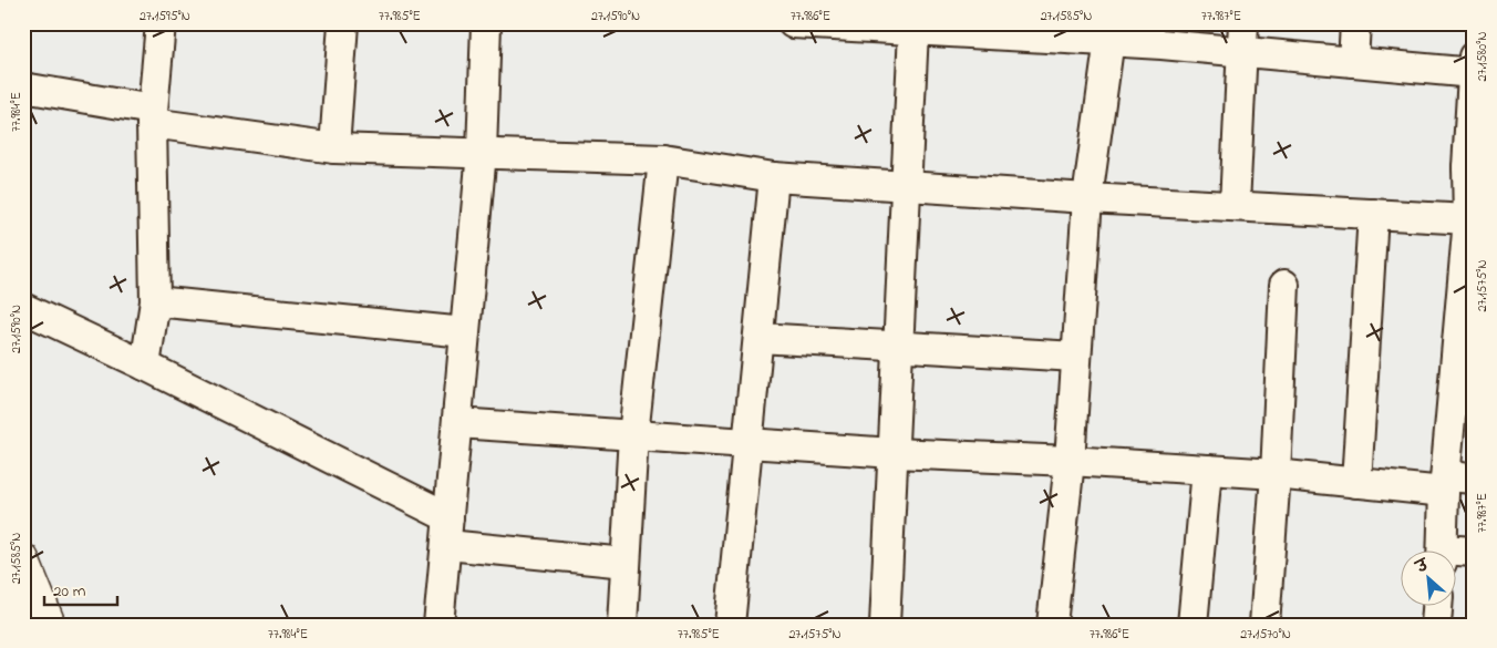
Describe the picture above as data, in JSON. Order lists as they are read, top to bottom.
{
  "scale_bar": "20 m",
  "north": "top left",
  "coordinates": [
    "27.1595°N",
    "77.985°E",
    "27.1590°N",
    "77.986°E",
    "27.1585°N",
    "77.987°E",
    "27.1580°N",
    "77.984°E",
    "27.1575°N",
    "27.1570°N"
  ]
}
